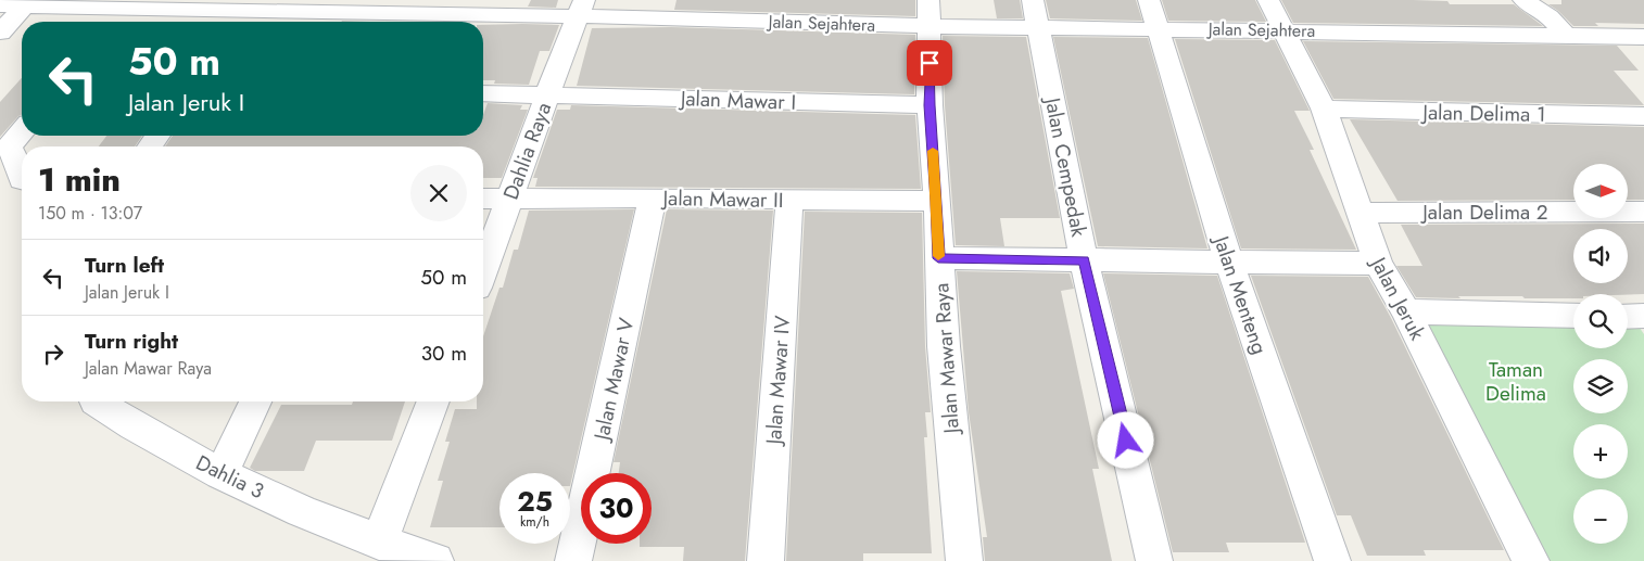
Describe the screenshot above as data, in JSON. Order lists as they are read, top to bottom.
{
  "streets": {
    "street": [
      "Jalan Sejahtera",
      "Jalan Mawar I",
      "Jalan Delima 1",
      "Dahlia Raya",
      "Jalan Cempedak",
      "Jalan Mawar II",
      "Jalan Delima 2",
      "Jalan Menteng",
      "Jalan Jeruk",
      "Jalan Mawar Raya",
      "Jalan Mawar V",
      "Jalan Mawar IV",
      "Dahlia 3"
    ]
  },
  "crossings": [
    ["Jalan Sejahtera", "Dahlia Raya"],
    ["Jalan Sejahtera", "Jalan Cempedak"],
    ["Jalan Sejahtera", "Jalan Menteng"],
    ["Jalan Sejahtera", "Jalan Jeruk"],
    ["Jalan Sejahtera", "Jalan Mawar Raya"],
    ["Jalan Mawar I", "Dahlia Raya"],
    ["Jalan Mawar I", "Jalan Mawar Raya"],
    ["Jalan Delima 1", "Jalan Jeruk"],
    ["Dahlia Raya", "Jalan Mawar II"],
    ["Jalan Mawar II", "Jalan Mawar Raya"],
    ["Jalan Mawar II", "Jalan Mawar V"],
    ["Jalan Mawar II", "Jalan Mawar IV"],
    ["Jalan Delima 2", "Jalan Jeruk"]
  ],
  "parks": ["Taman Delima"],
  "north": "right",
  "page": {
    "turn": ["50 m", "Jalan Jeruk I"],
    "heading": ["1 min", "150 m · 13:07"],
    "map_buttons": ["+", "−"],
    "list": [
      {
        "name": "Turn left",
        "note": "Jalan Jeruk I",
        "value": "50 m"
      },
      {
        "name": "Turn right",
        "note": "Jalan Mawar Raya",
        "value": "30 m"
      }
    ],
    "speed": "25 km/h",
    "limit": "30"
  }
}
